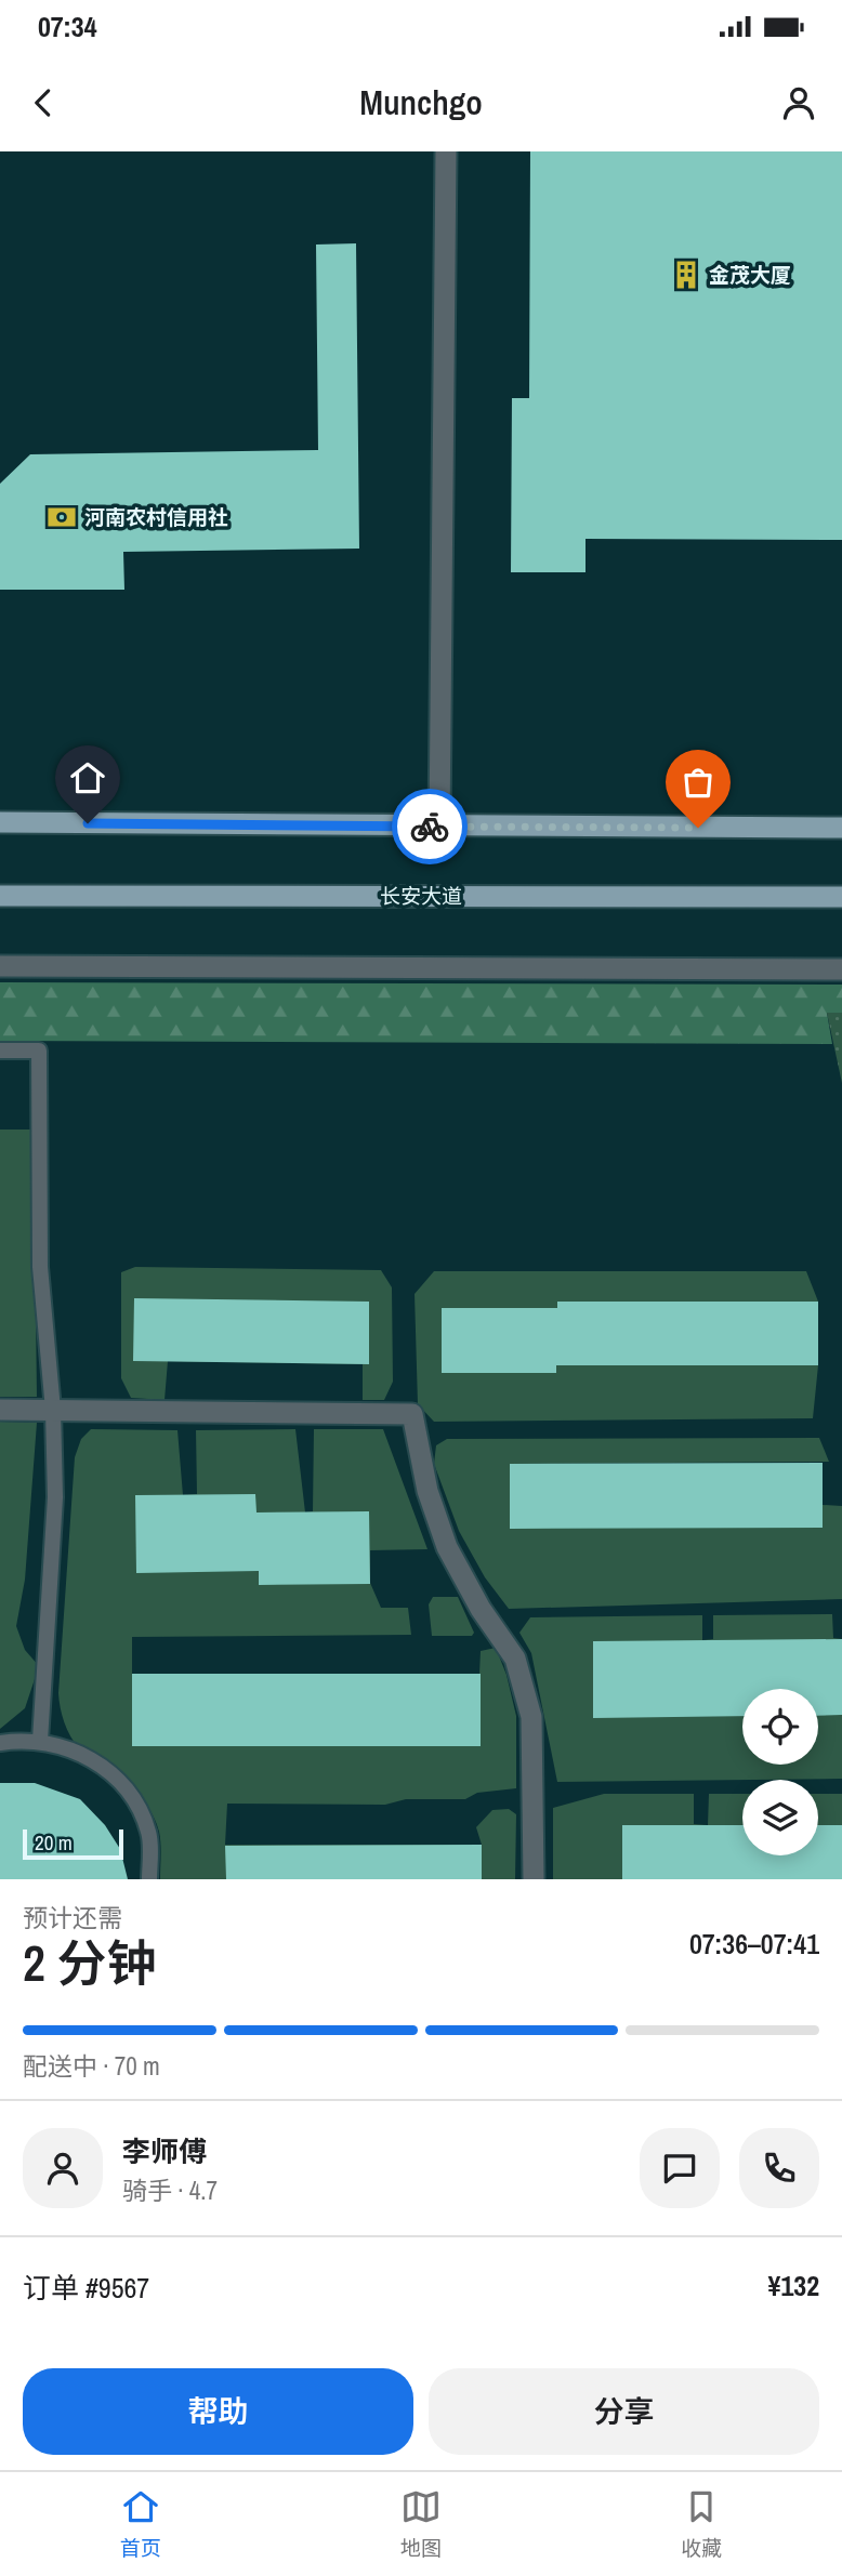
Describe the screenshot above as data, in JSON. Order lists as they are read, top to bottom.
{
  "streets": {
    "main road": ["长安大道"]
  },
  "places": {
    "building": ["金茂大厦"],
    "bank": ["河南农村信用社"]
  },
  "scale_bar": "20 m",
  "page": {
    "status": "07:34",
    "header": "Munchgo",
    "scale": "20 m",
    "heading": ["2 分钟", "预计还需", "07:36–07:41"],
    "panel": [
      "李师傅",
      "骑手 · 4.7",
      "订单 #9567",
      "¥132"
    ],
    "bar": "配送中 · 70 m",
    "buttons": ["帮助", "分享"],
    "tabs": ["首页", "地图", "收藏"]
  }
}
